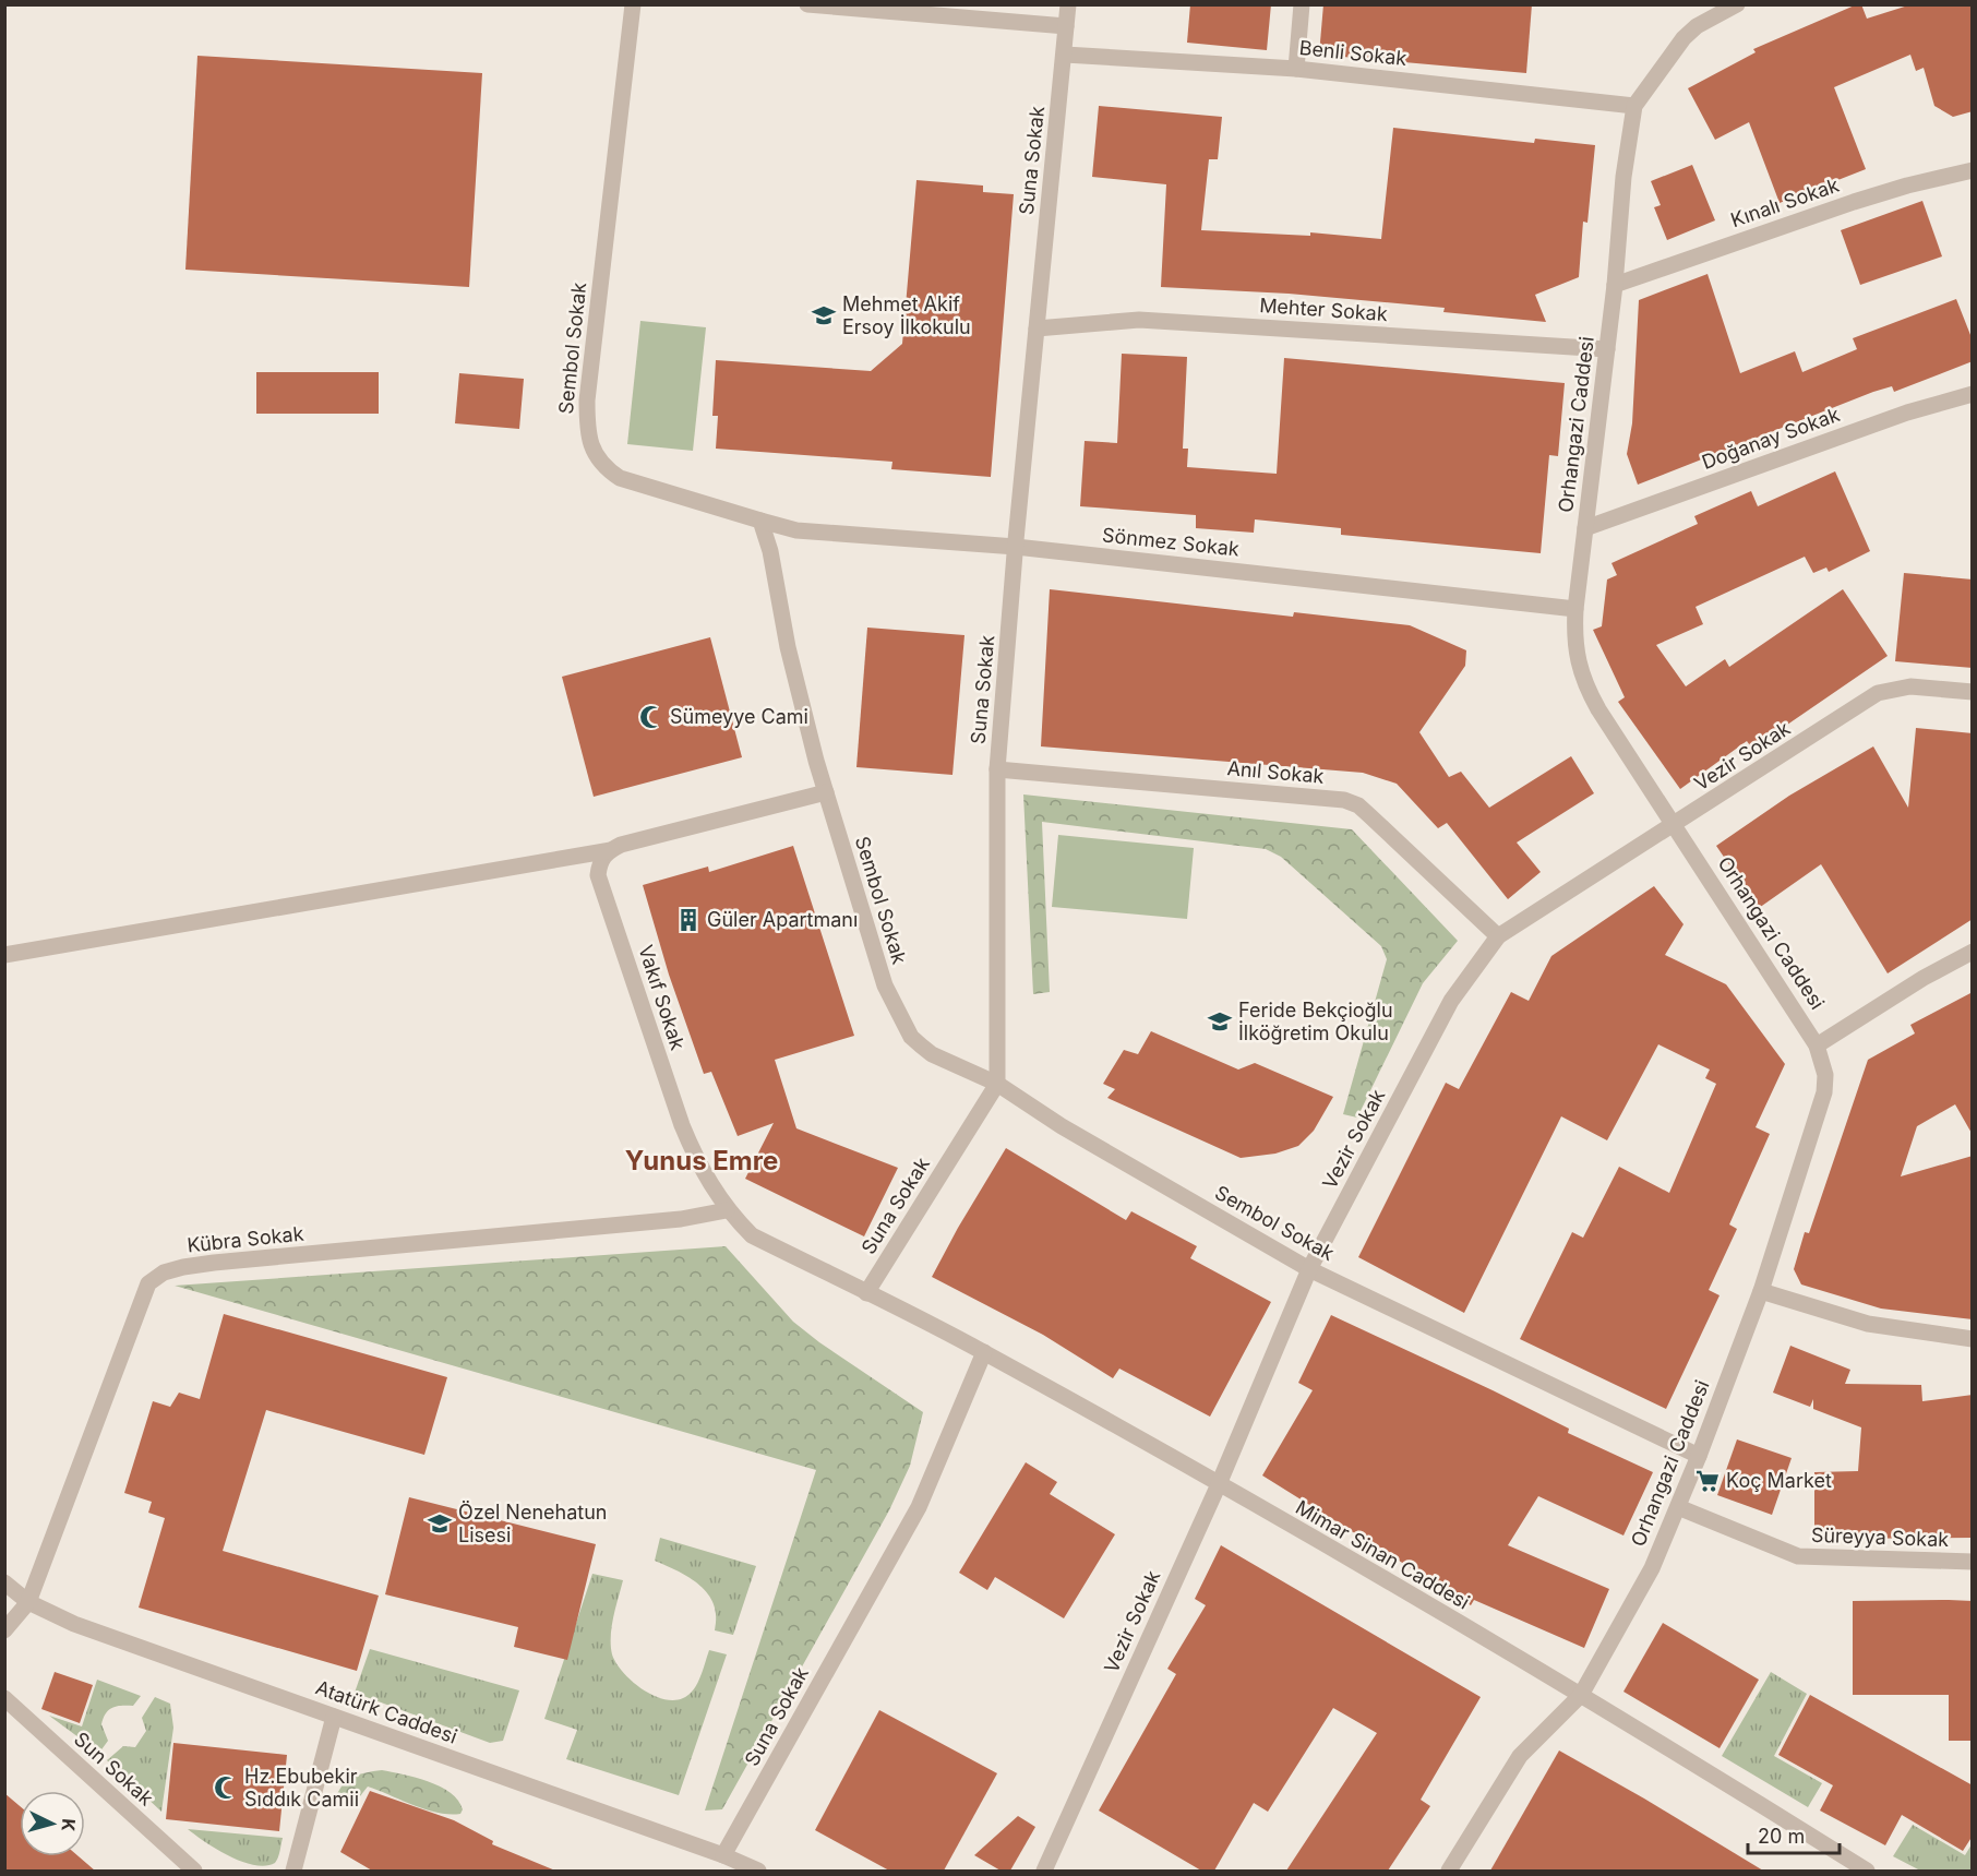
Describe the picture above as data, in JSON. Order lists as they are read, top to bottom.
{
  "streets": {
    "street": [
      "Benli Sokak",
      "Suna Sokak",
      "Kınalı Sokak",
      "Mehter Sokak",
      "Sembol Sokak",
      "Orhangazi Caddesi",
      "Doğanay Sokak",
      "Sönmez Sokak",
      "Vezir Sokak",
      "Anıl Sokak",
      "Vakıf Sokak",
      "Kübra Sokak",
      "Süreyya Sokak",
      "Mimar Sinan Caddesi",
      "Atatürk Caddesi",
      "Sun Sokak"
    ]
  },
  "crossings": [
    ["Benli Sokak", "Suna Sokak"],
    ["Benli Sokak", "Orhangazi Caddesi"],
    ["Suna Sokak", "Mehter Sokak"],
    ["Suna Sokak", "Sembol Sokak"],
    ["Suna Sokak", "Sönmez Sokak"],
    ["Suna Sokak", "Anıl Sokak"],
    ["Suna Sokak", "Vakıf Sokak"],
    ["Suna Sokak", "Mimar Sinan Caddesi"],
    ["Suna Sokak", "Atatürk Caddesi"],
    ["Kınalı Sokak", "Orhangazi Caddesi"],
    ["Mehter Sokak", "Orhangazi Caddesi"],
    ["Sembol Sokak", "Orhangazi Caddesi"],
    ["Sembol Sokak", "Sönmez Sokak"],
    ["Sembol Sokak", "Vezir Sokak"],
    ["Orhangazi Caddesi", "Doğanay Sokak"],
    ["Orhangazi Caddesi", "Sönmez Sokak"],
    ["Orhangazi Caddesi", "Vezir Sokak"],
    ["Orhangazi Caddesi", "Süreyya Sokak"],
    ["Orhangazi Caddesi", "Mimar Sinan Caddesi"],
    ["Vezir Sokak", "Anıl Sokak"],
    ["Vezir Sokak", "Mimar Sinan Caddesi"],
    ["Vakıf Sokak", "Kübra Sokak"],
    ["Vakıf Sokak", "Mimar Sinan Caddesi"],
    ["Kübra Sokak", "Atatürk Caddesi"]
  ],
  "districts": ["Yunus Emre"],
  "places": {
    "school or university": ["Mehmet Akif Ersoy İlkokulu", "Feride Bekçioğlu İlköğretim Okulu", "Özel Nenehatun Lisesi"],
    "mosque": ["Sümeyye Cami", "Hz.Ebubekir Sıddık Camii"],
    "building": ["Güler Apartmanı"],
    "supermarket": ["Koç Market"]
  },
  "scale_bar": "20 m",
  "north": "right"
}
